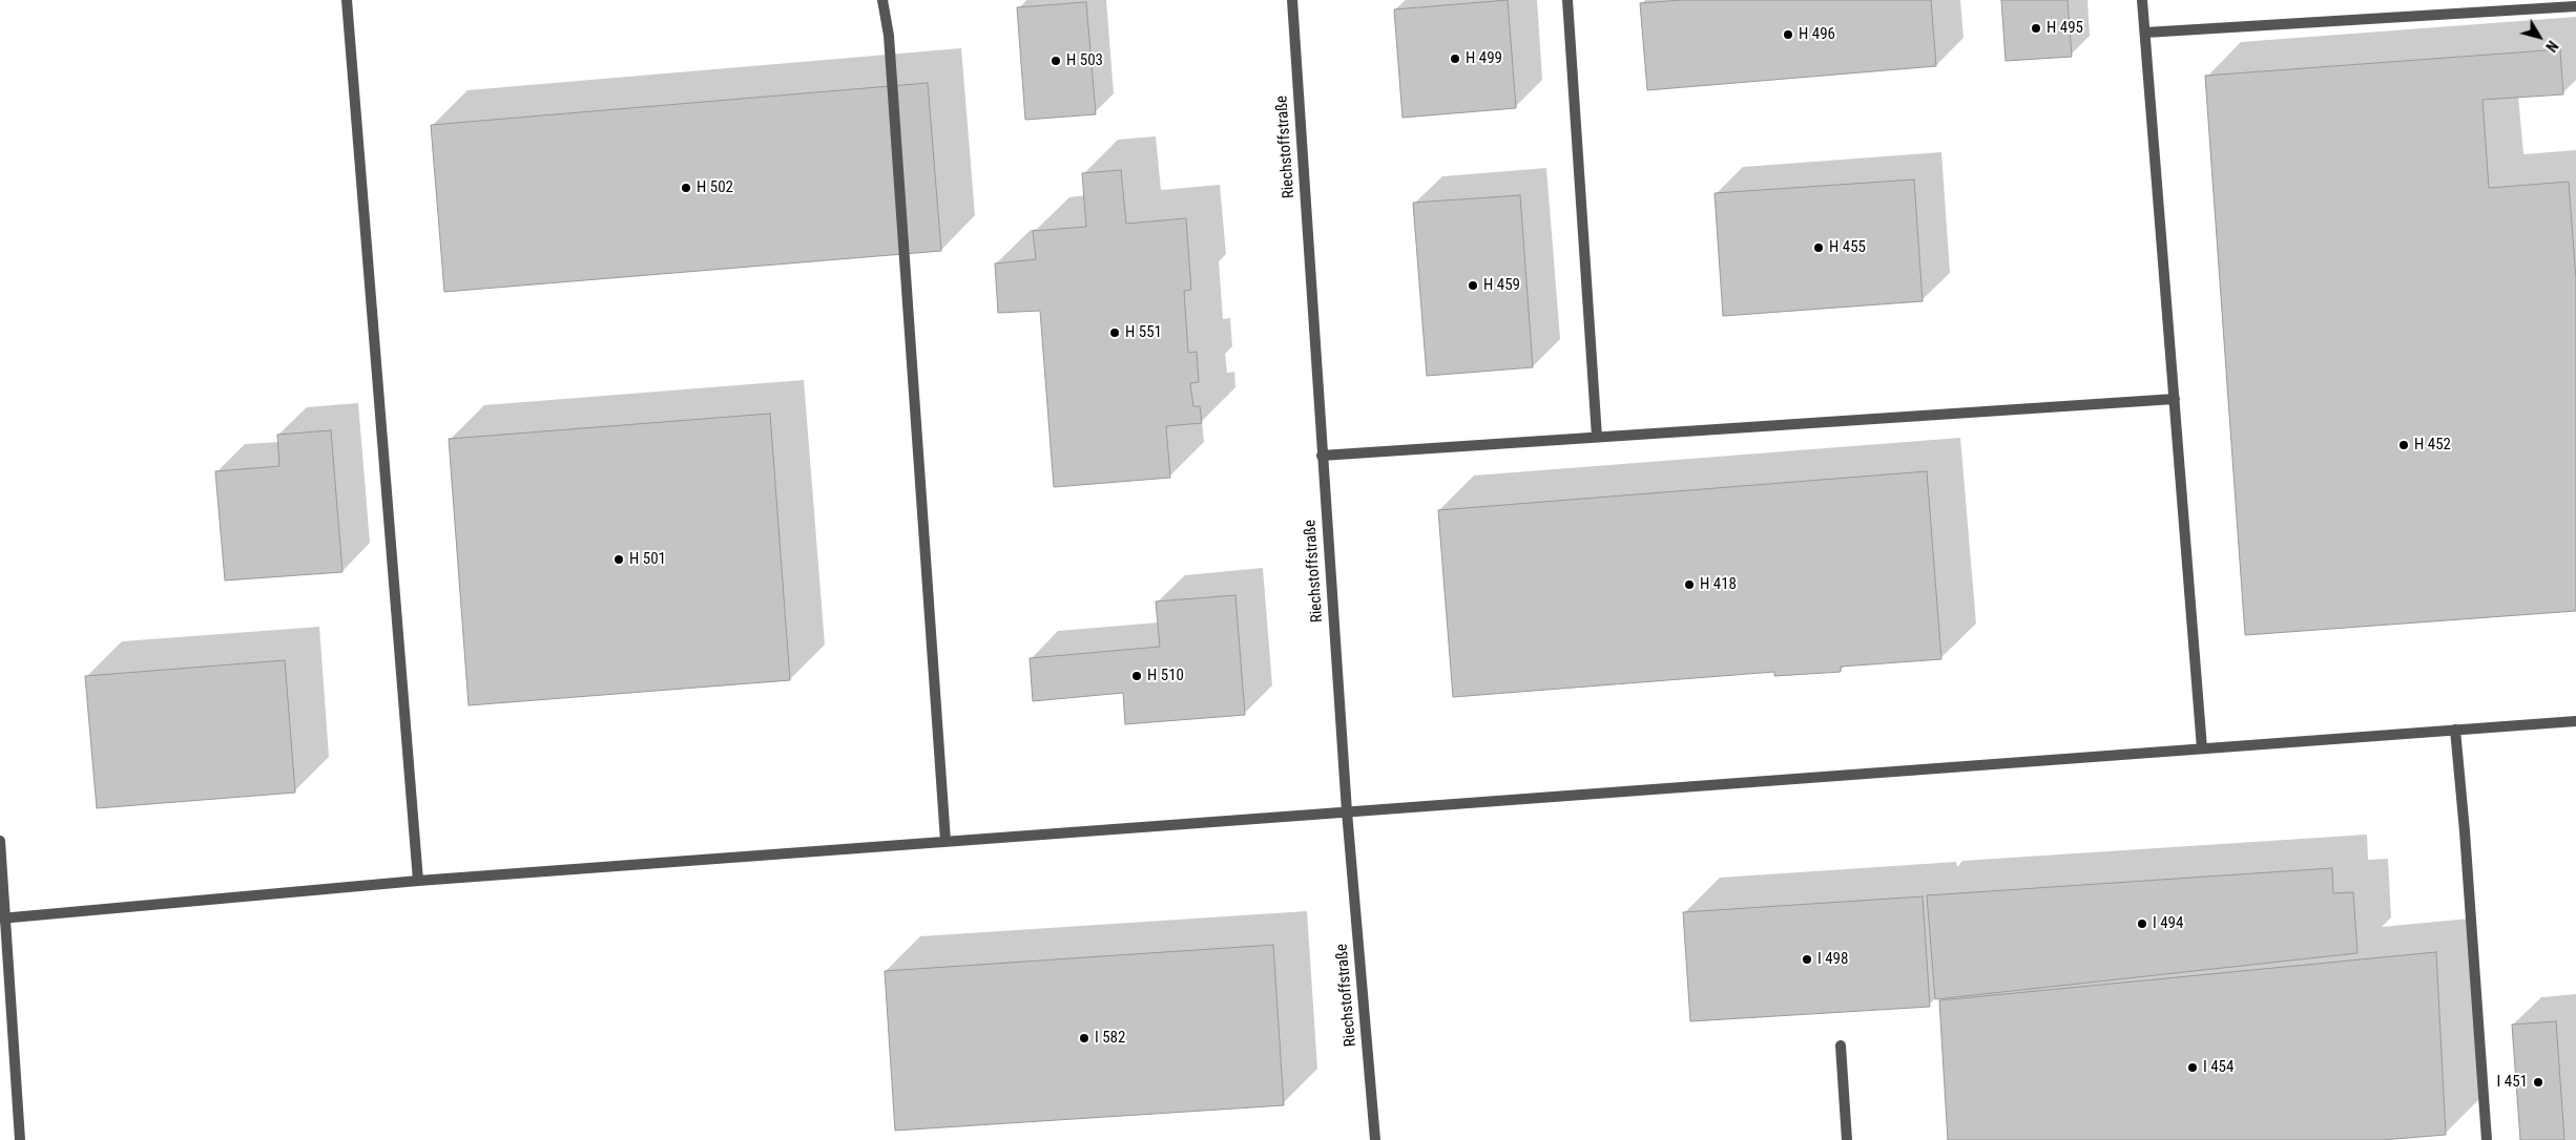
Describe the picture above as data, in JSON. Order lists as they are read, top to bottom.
{
  "streets": {
    "lane": ["Riechstoffstraße"]
  },
  "places": [
    "H 495",
    "H 496",
    "H 499",
    "H 503",
    "H 502",
    "H 455",
    "H 459",
    "H 551",
    "H 452",
    "H 501",
    "H 418",
    "H 510",
    "I 494",
    "I 498",
    "I 582",
    "I 454",
    "I 451"
  ],
  "north": "bottom right"
}
